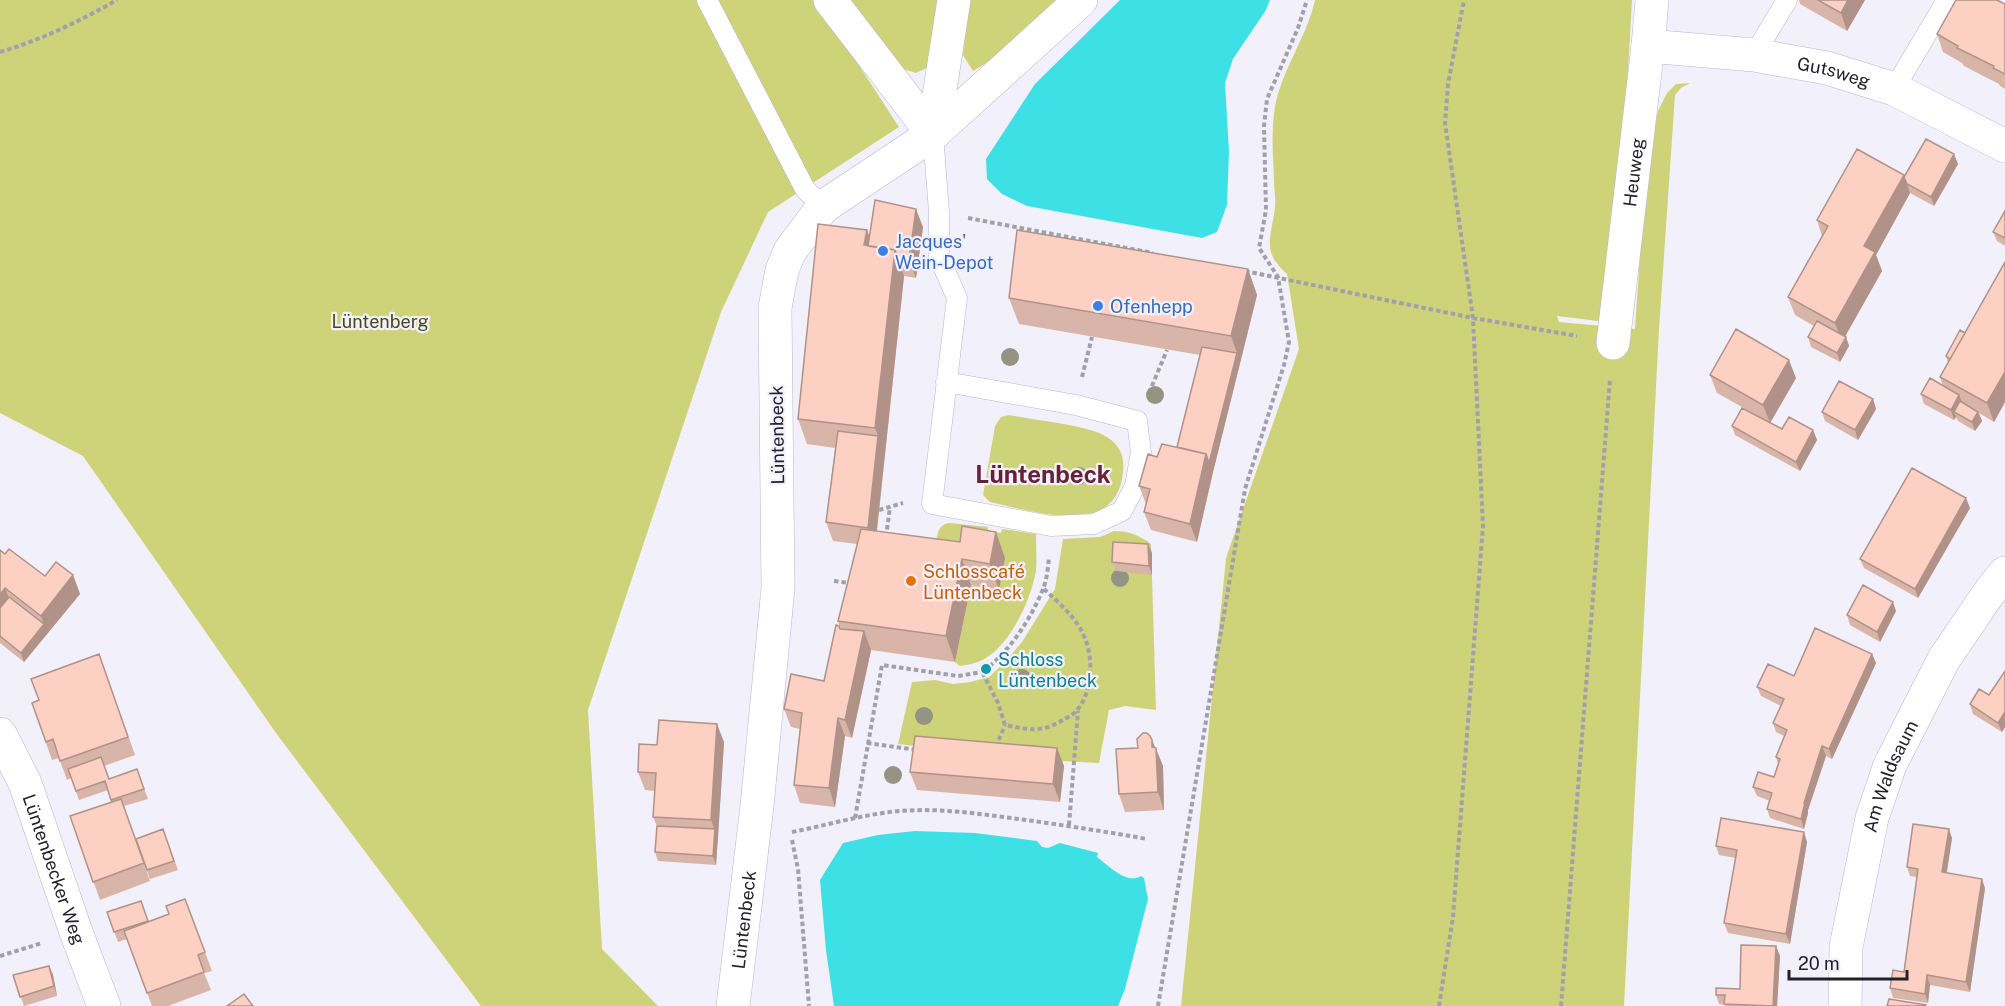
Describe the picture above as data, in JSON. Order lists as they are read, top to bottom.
{
  "streets": {
    "street": [
      "Gutsweg",
      "Heuweg",
      "Lüntenbeck",
      "Am Waldsaum",
      "Lüntenbecker Weg"
    ]
  },
  "crossings": [
    ["Gutsweg", "Heuweg"]
  ],
  "districts": ["Lüntenbeck"],
  "parks": ["Lüntenberg"],
  "places": [
    "Jacques' Wein-Depot",
    "Ofenhepp",
    "Schlosscafé Lüntenbeck",
    "Schloss Lüntenbeck"
  ],
  "scale_bar": "20 m"
}
